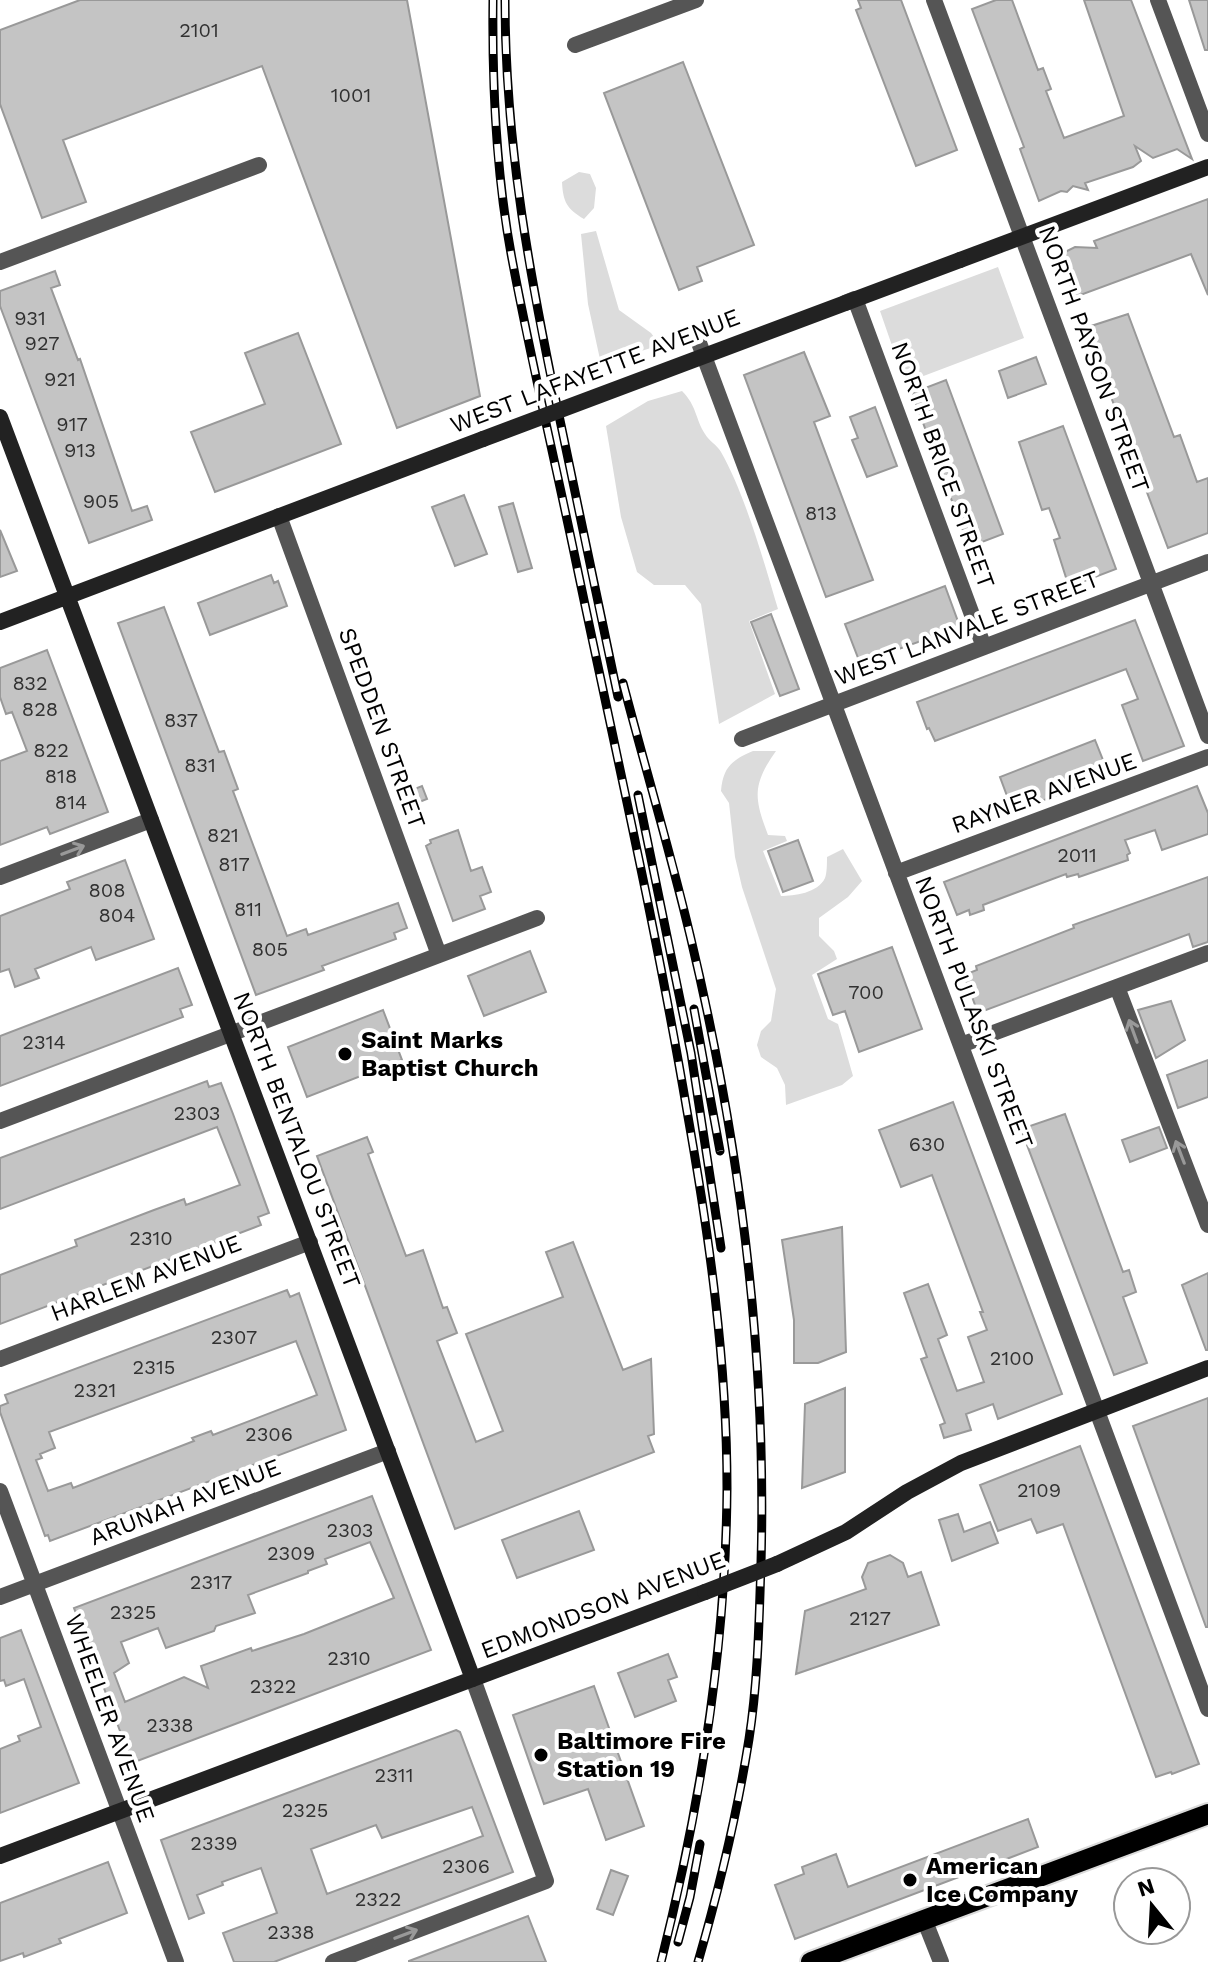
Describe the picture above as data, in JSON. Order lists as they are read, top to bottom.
{
  "streets": {
    "main road": ["WEST LAFAYETTE AVENUE", "NORTH BENTALOU STREET", "EDMONDSON AVENUE"],
    "street": [
      "NORTH PAYSON STREET",
      "NORTH BRICE STREET",
      "WEST LANVALE STREET",
      "SPEDDEN STREET",
      "RAYNER AVENUE",
      "NORTH PULASKI STREET",
      "HARLEM AVENUE",
      "ARUNAH AVENUE",
      "WHEELER AVENUE"
    ]
  },
  "crossings": [
    ["NORTH PAYSON STREET", "WEST LAFAYETTE AVENUE"],
    ["NORTH PAYSON STREET", "WEST LANVALE STREET"],
    ["WEST LAFAYETTE AVENUE", "NORTH BRICE STREET"],
    ["WEST LAFAYETTE AVENUE", "SPEDDEN STREET"],
    ["WEST LAFAYETTE AVENUE", "NORTH PULASKI STREET"],
    ["WEST LAFAYETTE AVENUE", "NORTH BENTALOU STREET"],
    ["NORTH BRICE STREET", "WEST LANVALE STREET"],
    ["WEST LANVALE STREET", "NORTH PULASKI STREET"],
    ["RAYNER AVENUE", "NORTH PULASKI STREET"],
    ["NORTH PULASKI STREET", "EDMONDSON AVENUE"],
    ["NORTH BENTALOU STREET", "HARLEM AVENUE"],
    ["NORTH BENTALOU STREET", "ARUNAH AVENUE"],
    ["NORTH BENTALOU STREET", "EDMONDSON AVENUE"],
    ["ARUNAH AVENUE", "WHEELER AVENUE"],
    ["EDMONDSON AVENUE", "WHEELER AVENUE"]
  ],
  "places": ["Saint Marks Baptist Church", "Baltimore Fire Station 19", "American Ice Company"],
  "house_numbers": [
    "2101",
    "1001",
    "931",
    "927",
    "921",
    "917",
    "913",
    "905",
    "813",
    "832",
    "828",
    "837",
    "822",
    "831",
    "818",
    "814",
    "821",
    "2011",
    "817",
    "808",
    "811",
    "804",
    "805",
    "700",
    "2314",
    "2303",
    "630",
    "2310",
    "2307",
    "2100",
    "2315",
    "2321",
    "2306",
    "2109",
    "2303",
    "2309",
    "2317",
    "2325",
    "2127",
    "2310",
    "2322",
    "2338",
    "2311",
    "2325",
    "2339",
    "2306",
    "2322",
    "2338"
  ],
  "north": "top"
}
